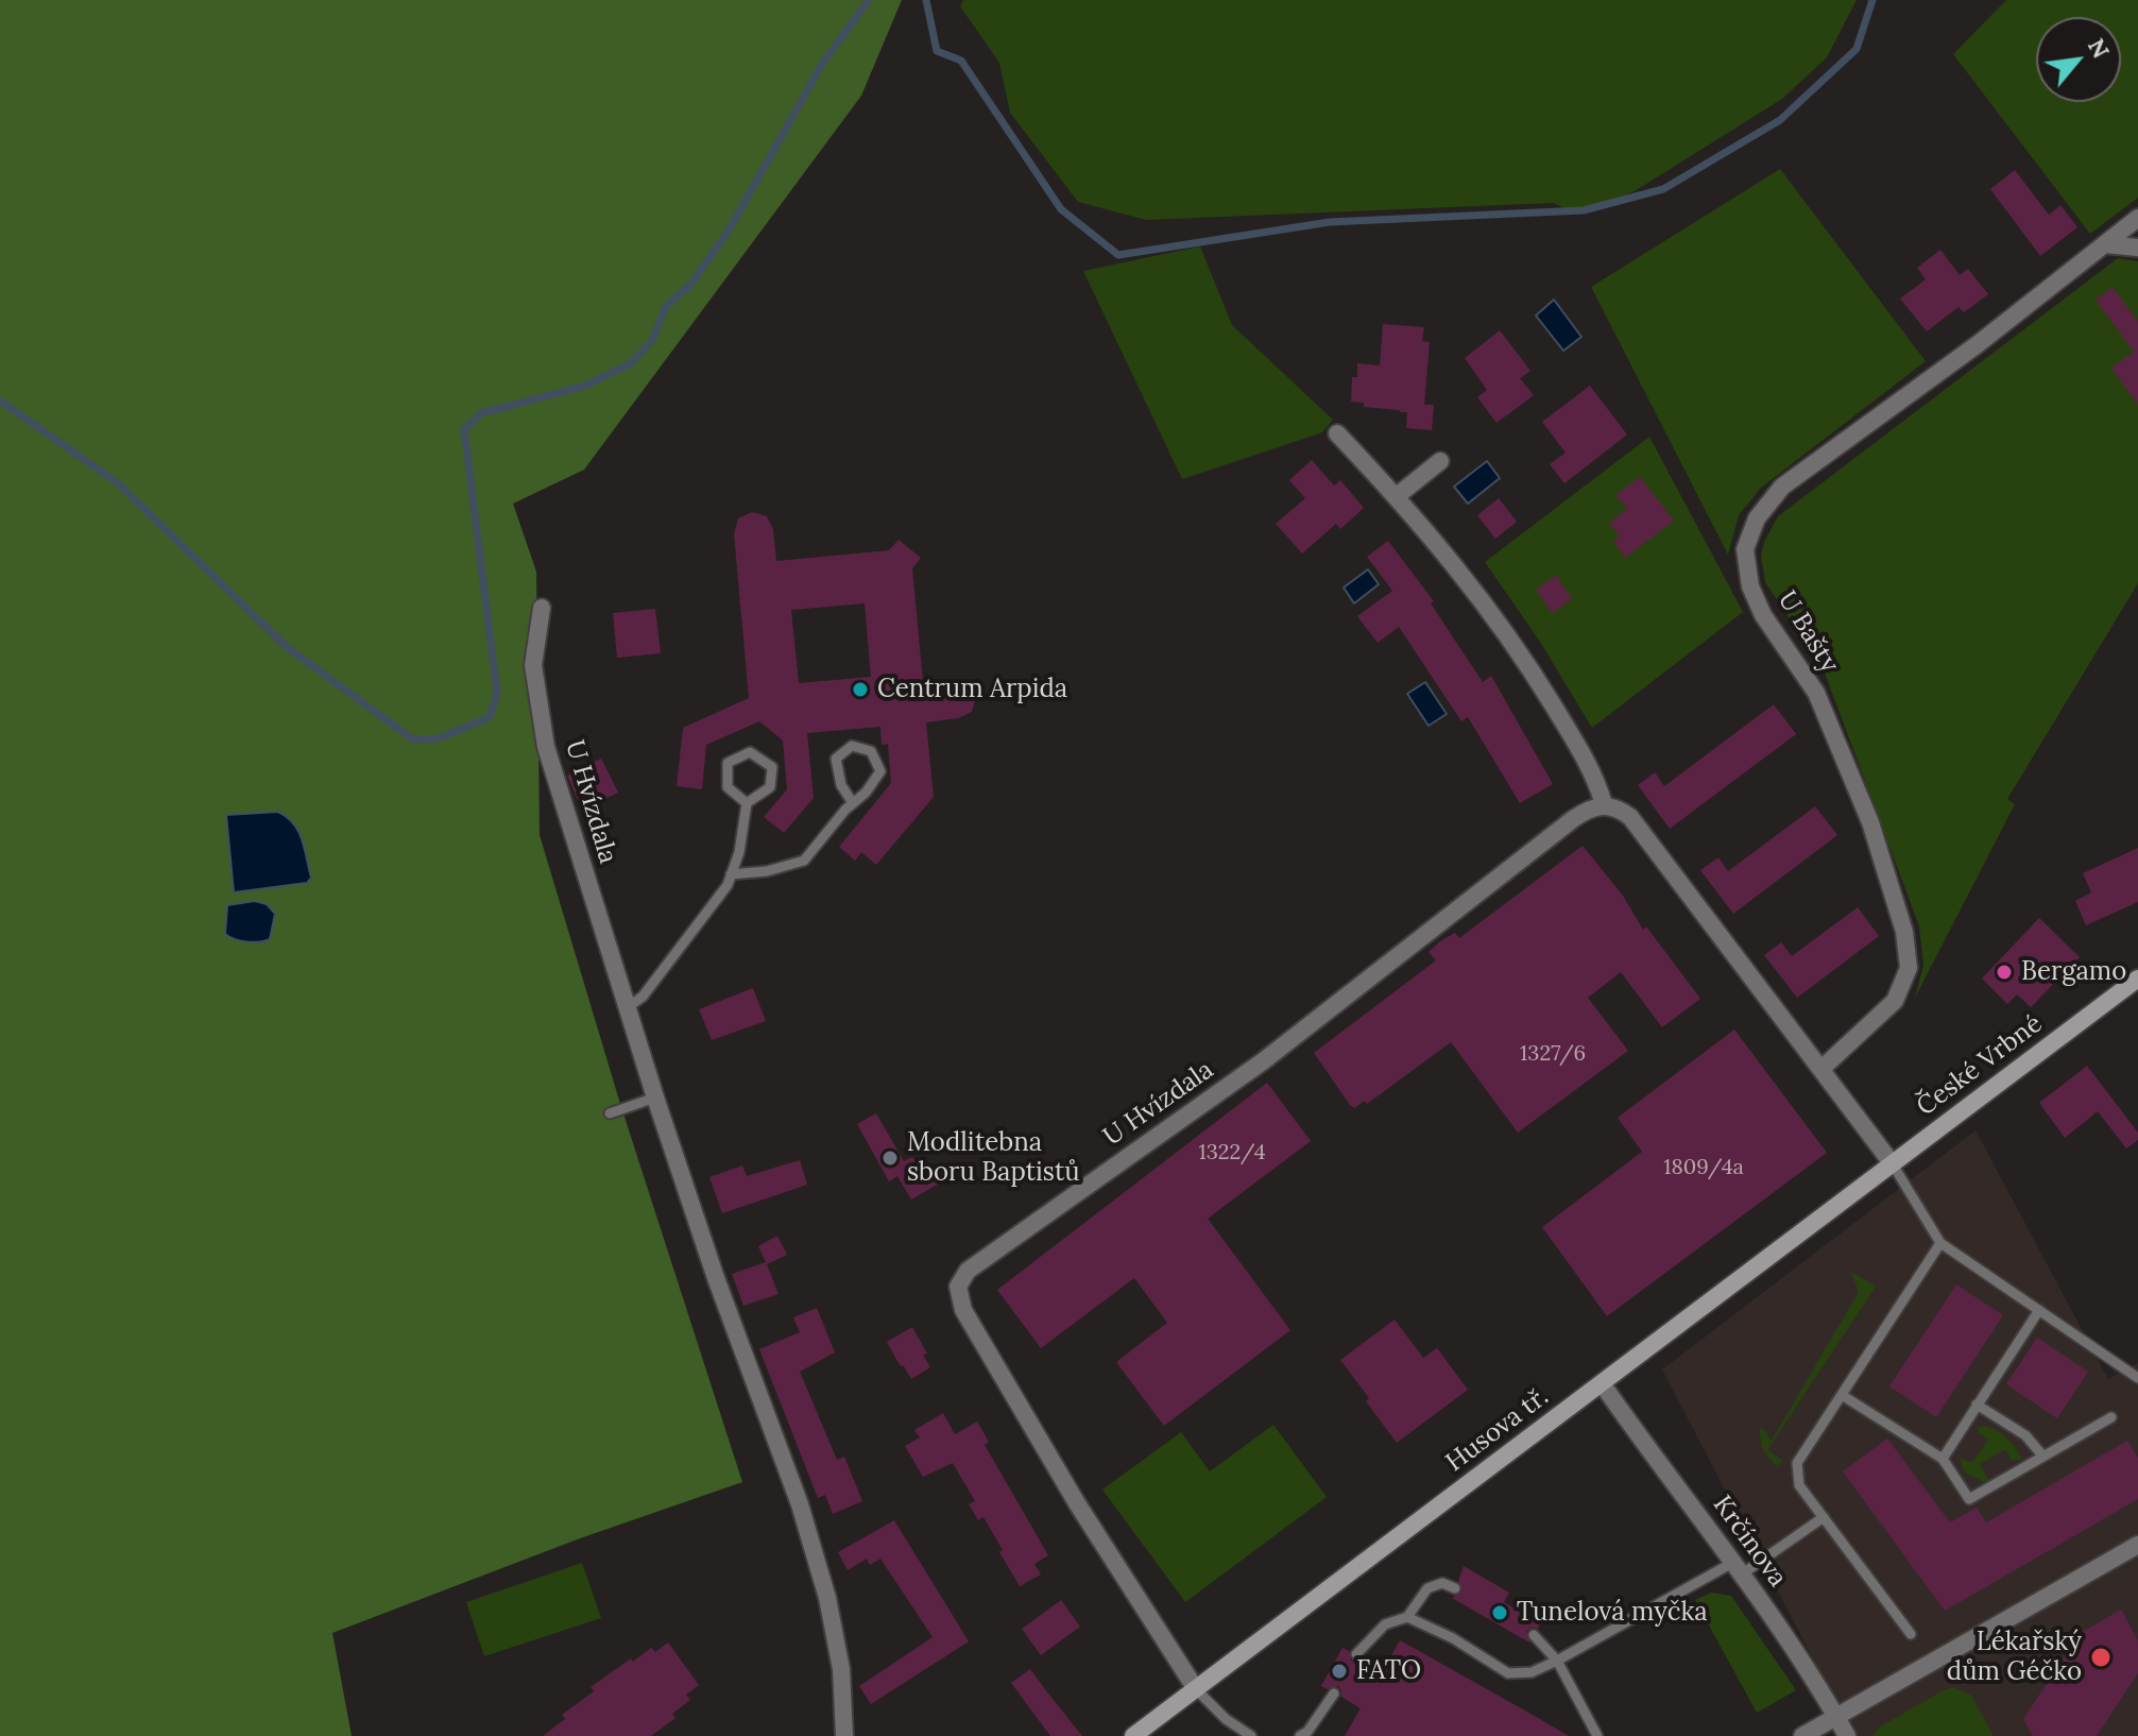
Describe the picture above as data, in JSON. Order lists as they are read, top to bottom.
{
  "streets": {
    "street": [
      "U Bašty",
      "U Hvízdala",
      "České Vrbné",
      "Husova tř.",
      "Krčínova"
    ]
  },
  "crossings": [
    ["U Hvízdala", "Husova tř."],
    ["České Vrbné", "Husova tř."],
    ["Husova tř.", "Krčínova"]
  ],
  "places": [
    "Centrum Arpida",
    "Bergamo",
    "Modlitebna sboru Baptistů",
    "Tunelová myčka",
    "Lékařský dům Géčko",
    "FATO"
  ],
  "house_numbers": ["1327/6", "1322/4", "1809/4a"],
  "north": "top right"
}
